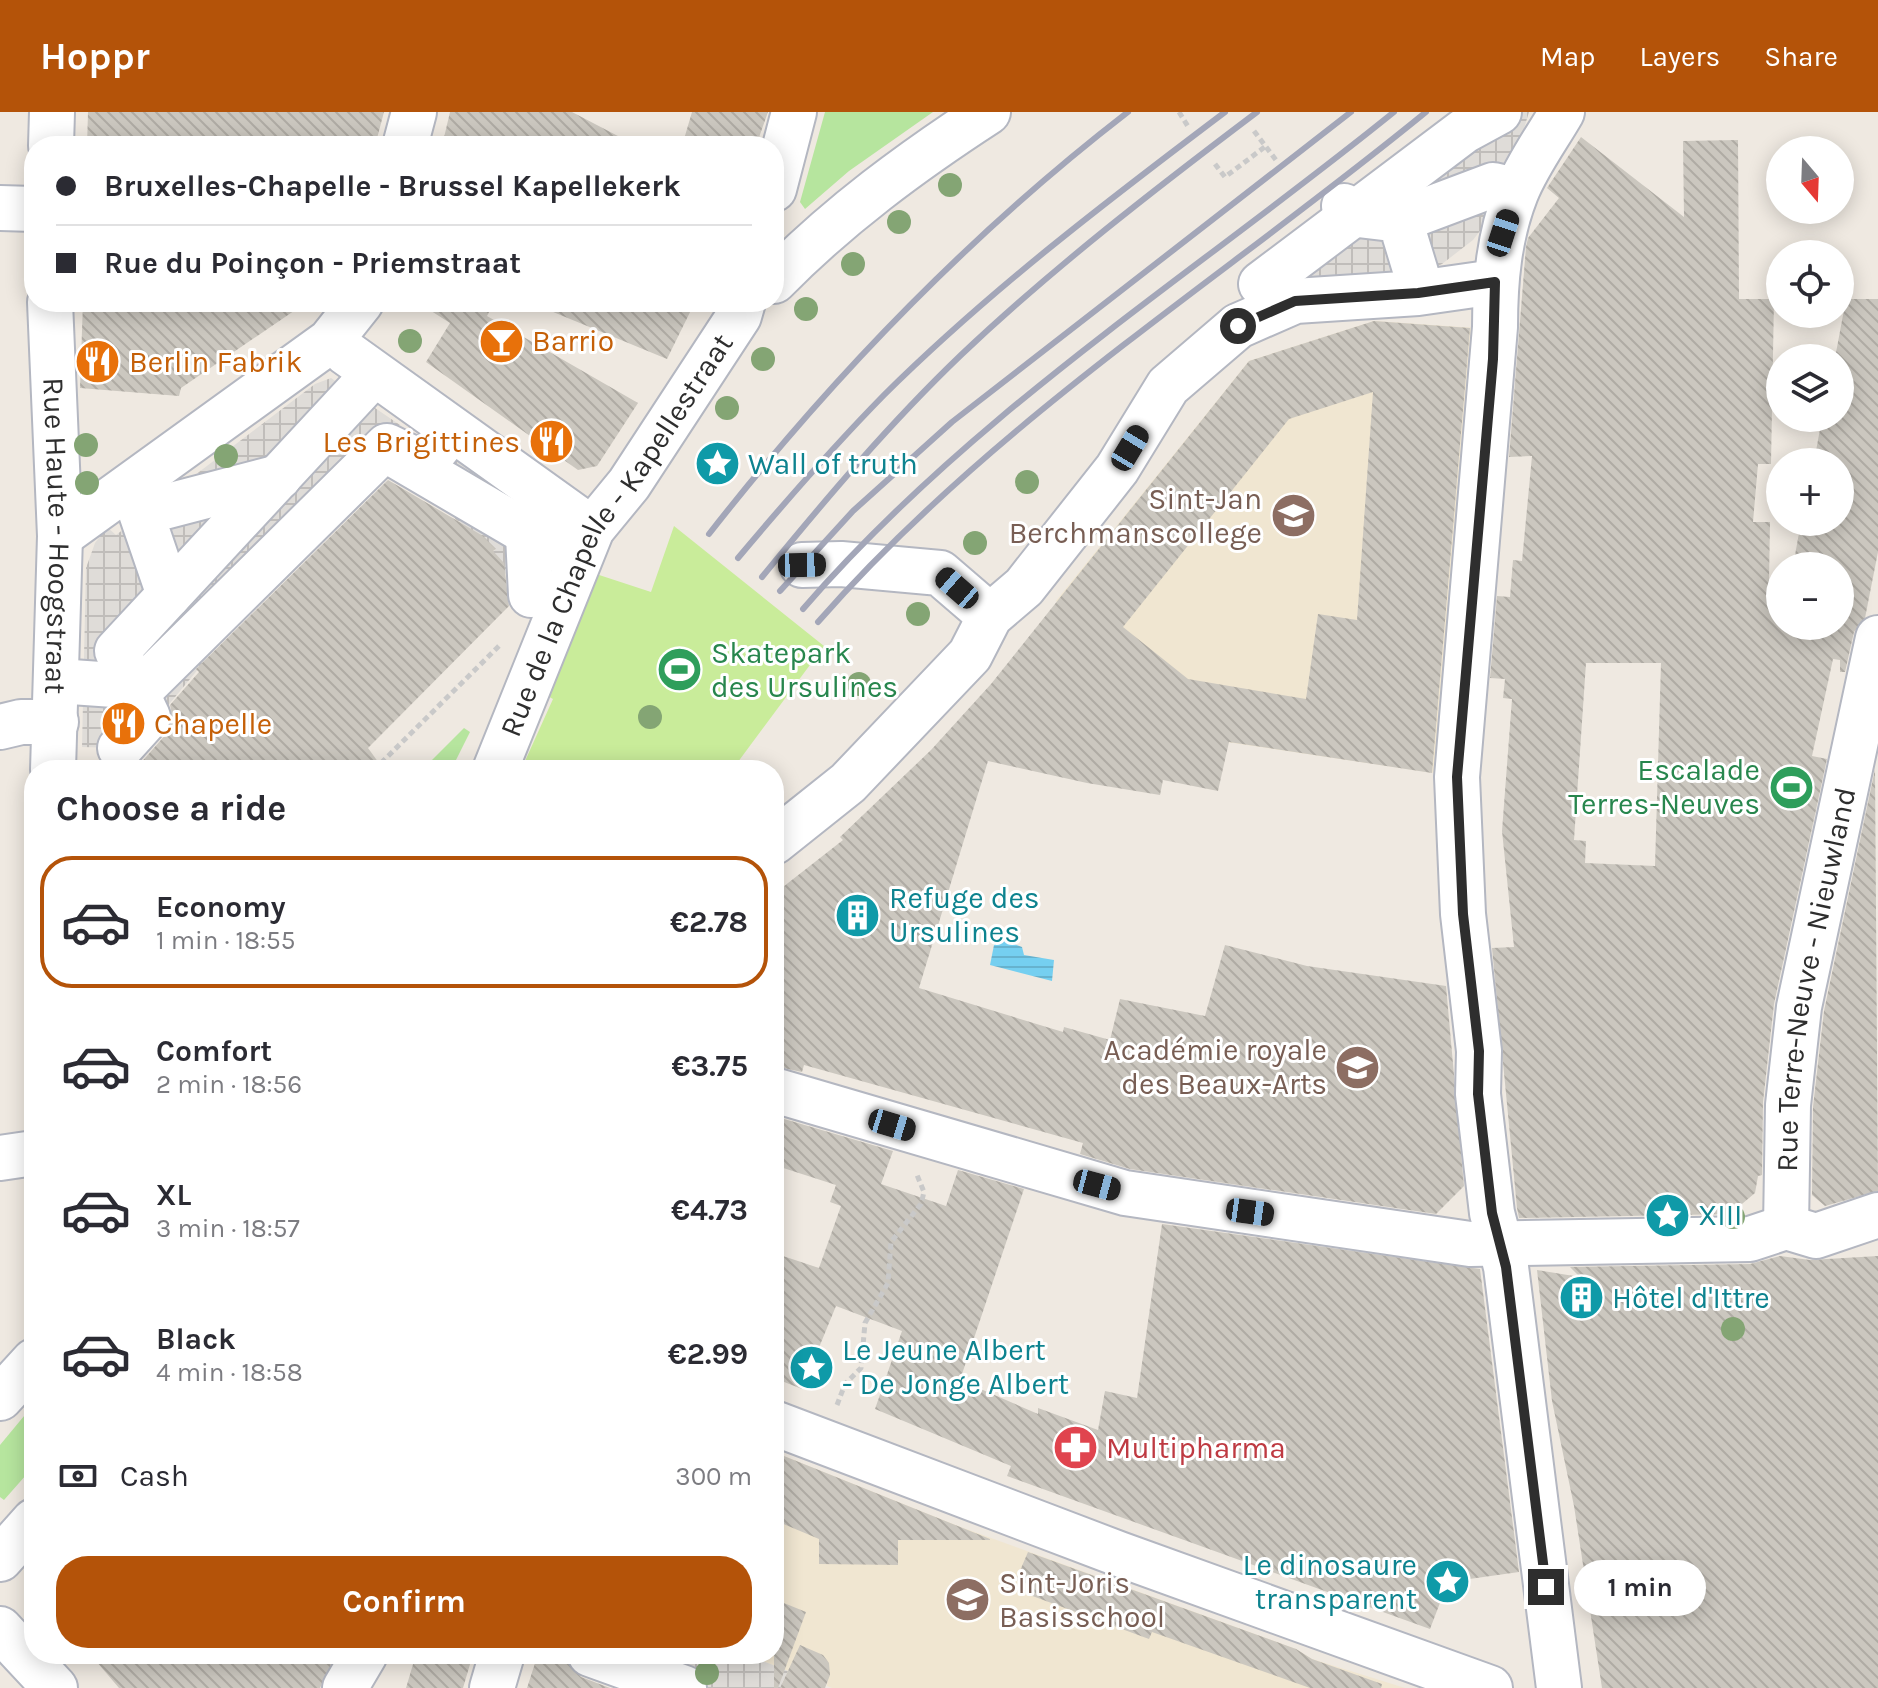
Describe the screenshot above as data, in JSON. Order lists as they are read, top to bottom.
{
  "streets": {
    "street": ["Rue Haute - Hoogstraat", "Rue de la Chapelle - Kapellestraat", "Rue Terre-Neuve - Nieuwland"]
  },
  "places": {
    "bar": ["Barrio"],
    "restaurant": ["Berlin Fabrik", "Les Brigittines", "Chapelle"],
    "place": [
      "Wall of truth",
      "XIII",
      "Le Jeune Albert - De Jonge Albert",
      "Le dinosaure transparent"
    ],
    "school or university": ["Sint-Jan Berchmanscollege", "Académie royale des Beaux-Arts", "Sint-Joris Basisschool"],
    "sports": ["Skatepark des Ursulines", "Escalade Terres-Neuves"],
    "building": ["Refuge des Ursulines", "Hôtel d'Ittre"],
    "pharmacy": ["Multipharma"]
  },
  "north": "bottom",
  "page": {
    "header": "Hoppr",
    "nav": ["Map", "Layers", "Share"],
    "map_buttons": ["+", "−"],
    "banner": ["Bruxelles-Chapelle - Brussel Kapellekerk", "Rue du Poinçon - Priemstraat"],
    "heading": "Choose a ride",
    "list": [
      {
        "name": "Economy",
        "note": "1 min · 18:55",
        "value": "€2.78"
      },
      {
        "name": "Comfort",
        "note": "2 min · 18:56",
        "value": "€3.75"
      },
      {
        "name": "XL",
        "note": "3 min · 18:57",
        "value": "€4.73"
      },
      {
        "name": "Black",
        "note": "4 min · 18:58",
        "value": "€2.99"
      }
    ],
    "pay": ["Cash", "300 m"],
    "buttons": "Confirm",
    "bubble": "1 min"
  }
}
